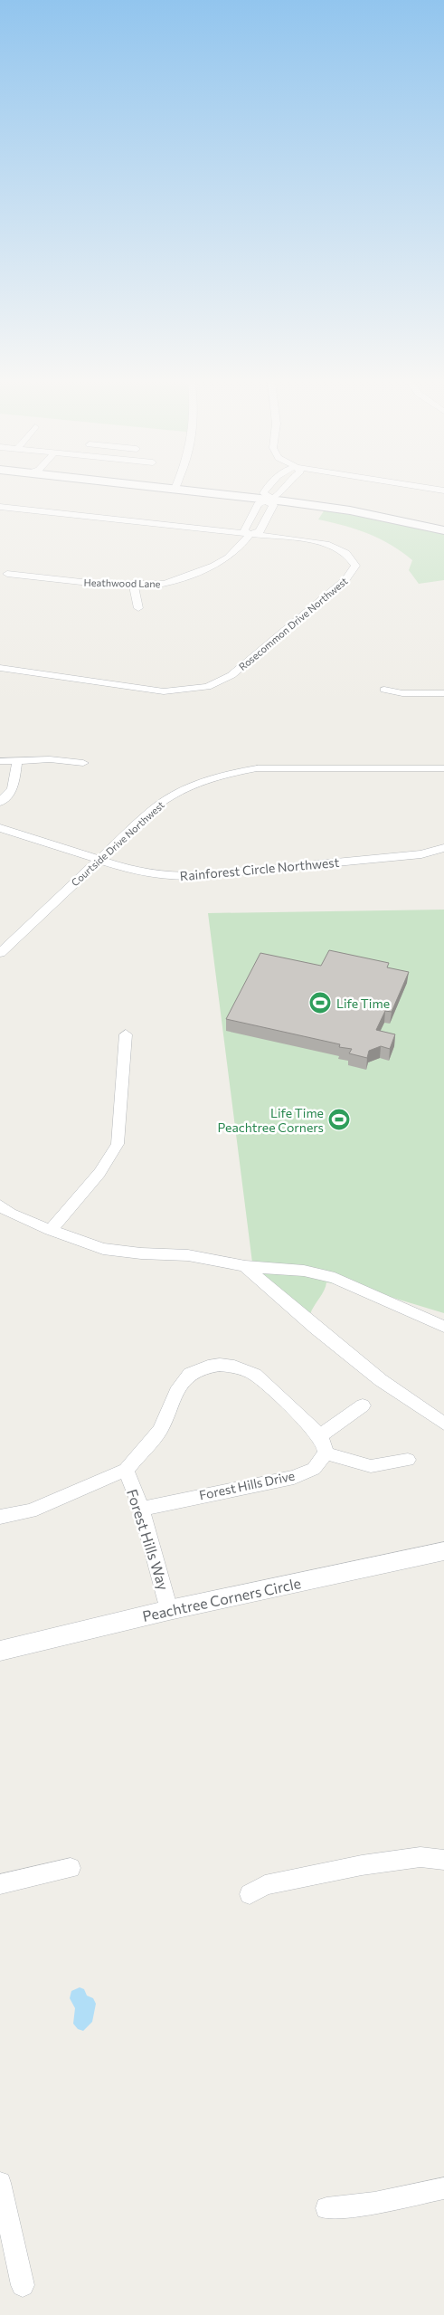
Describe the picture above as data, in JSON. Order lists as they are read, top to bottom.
{
  "streets": {
    "street": [
      "Heathwood Lane",
      "Rosecommon Drive Northwest",
      "Courtside Drive Northwest",
      "Rainforest Circle Northwest",
      "Forest Hills Drive",
      "Forest Hills Way",
      "Peachtree Corners Circle"
    ]
  },
  "crossings": [
    ["Heathwood Lane", "Rosecommon Drive Northwest"],
    ["Courtside Drive Northwest", "Rainforest Circle Northwest"],
    ["Forest Hills Drive", "Forest Hills Way"],
    ["Forest Hills Way", "Peachtree Corners Circle"]
  ],
  "places": {
    "sports": ["Life Time", "Life Time Peachtree Corners"]
  }
}
